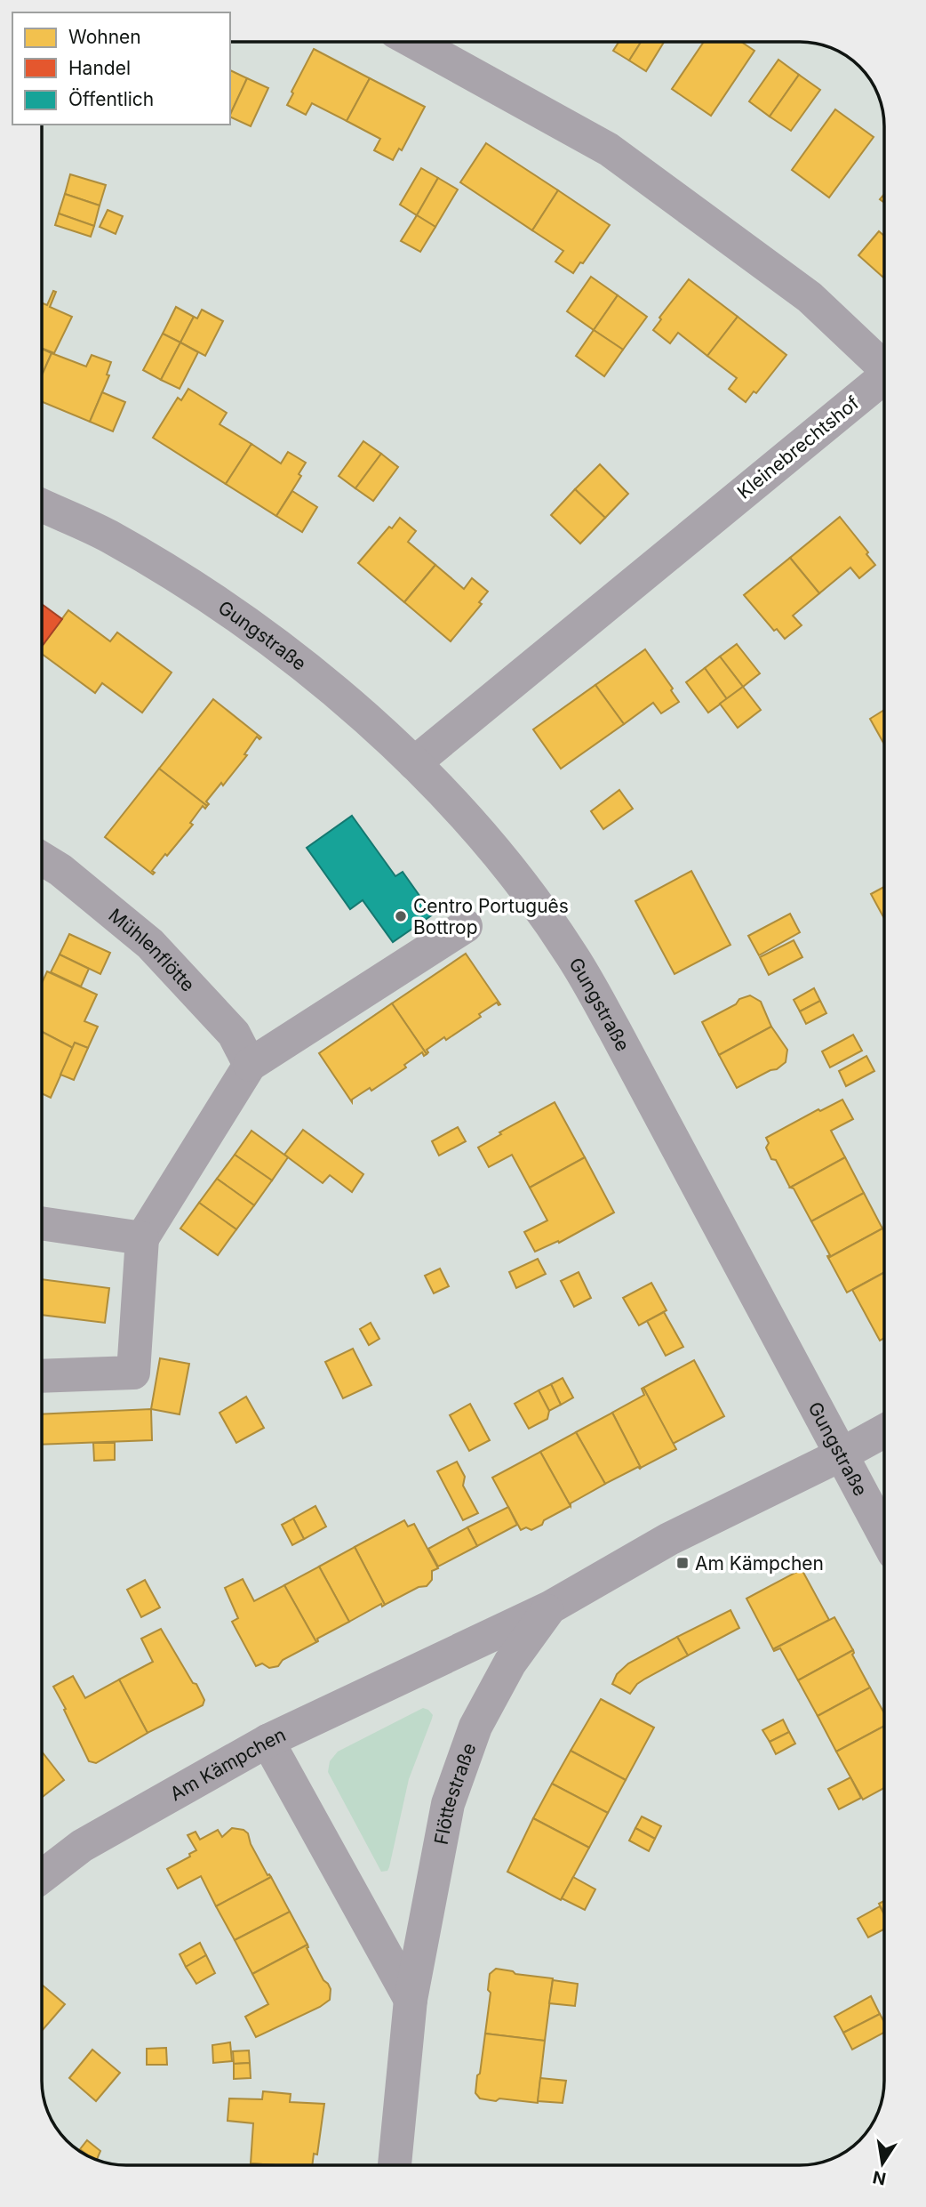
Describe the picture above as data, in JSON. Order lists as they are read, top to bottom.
{
  "streets": {
    "street": [
      "Kleinebrechtshof",
      "Gungstraße",
      "Mühlenflötte",
      "Am Kämpchen",
      "Flöttestraße"
    ]
  },
  "crossings": [
    ["Kleinebrechtshof", "Gungstraße"],
    ["Gungstraße", "Am Kämpchen"],
    ["Am Kämpchen", "Flöttestraße"]
  ],
  "places": {
    "other": ["Centro Português Bottrop"],
    "transit": ["Am Kämpchen"]
  },
  "legend": ["Wohnen", "Handel", "Öffentlich"],
  "north": "bottom"
}
